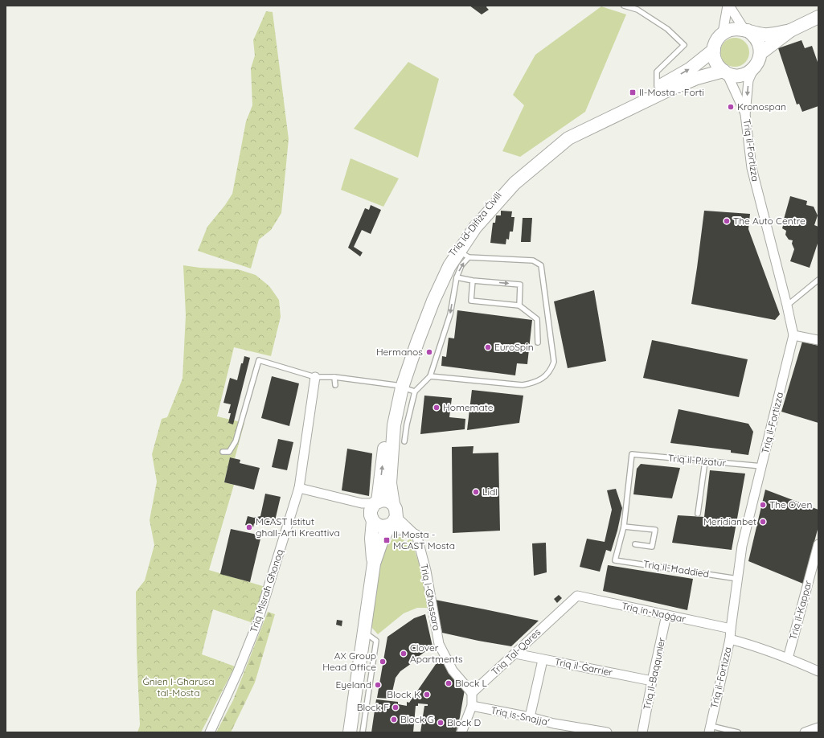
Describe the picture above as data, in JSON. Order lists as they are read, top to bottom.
{
  "streets": {
    "main road": ["Triq id-Difiża Ċivili"],
    "street": [
      "Triq il-Fortizza",
      "Triq Misraħ Għonoq",
      "Triq l-Għassara",
      "Triq il-Kappar",
      "Triq in-Naġġar",
      "Triq Tal-Qares",
      "Triq il-Ġarrier",
      "Triq il-Baqqunier",
      "Triq is-Snajja'"
    ],
    "lane": ["Triq il-Piżatur", "Triq il-Ħaddied"]
  },
  "crossings": [
    ["Triq il-Fortizza", "Triq id-Difiża Ċivili"],
    ["Triq il-Fortizza", "Triq il-Piżatur"],
    ["Triq il-Fortizza", "Triq il-Ħaddied"],
    ["Triq il-Fortizza", "Triq in-Naġġar"],
    ["Triq id-Difiża Ċivili", "Triq l-Għassara"],
    ["Triq il-Piżatur", "Triq il-Ħaddied"],
    ["Triq l-Għassara", "Triq Tal-Qares"],
    ["Triq in-Naġġar", "Triq Tal-Qares"],
    ["Triq in-Naġġar", "Triq il-Baqqunier"],
    ["Triq Tal-Qares", "Triq il-Ġarrier"],
    ["Triq il-Ġarrier", "Triq il-Baqqunier"]
  ],
  "parks": ["Ġnien l-Għarusa tal-Mosta"],
  "places": {
    "transit": ["Il-Mosta - Forti", "Il-Mosta - MCAST Mosta"],
    "other": [
      "Kronospan",
      "The Auto Centre",
      "EuroSpin",
      "Hermanos",
      "Homemate",
      "Lidl",
      "The Oven",
      "Meridianbet",
      "MCAST Istitut għall-Arti Kreattiva",
      "Clover Apartments",
      "AX Group Head Office",
      "Block L",
      "Eyeland",
      "Block K",
      "Block F",
      "Block G",
      "Block D"
    ]
  }
}
